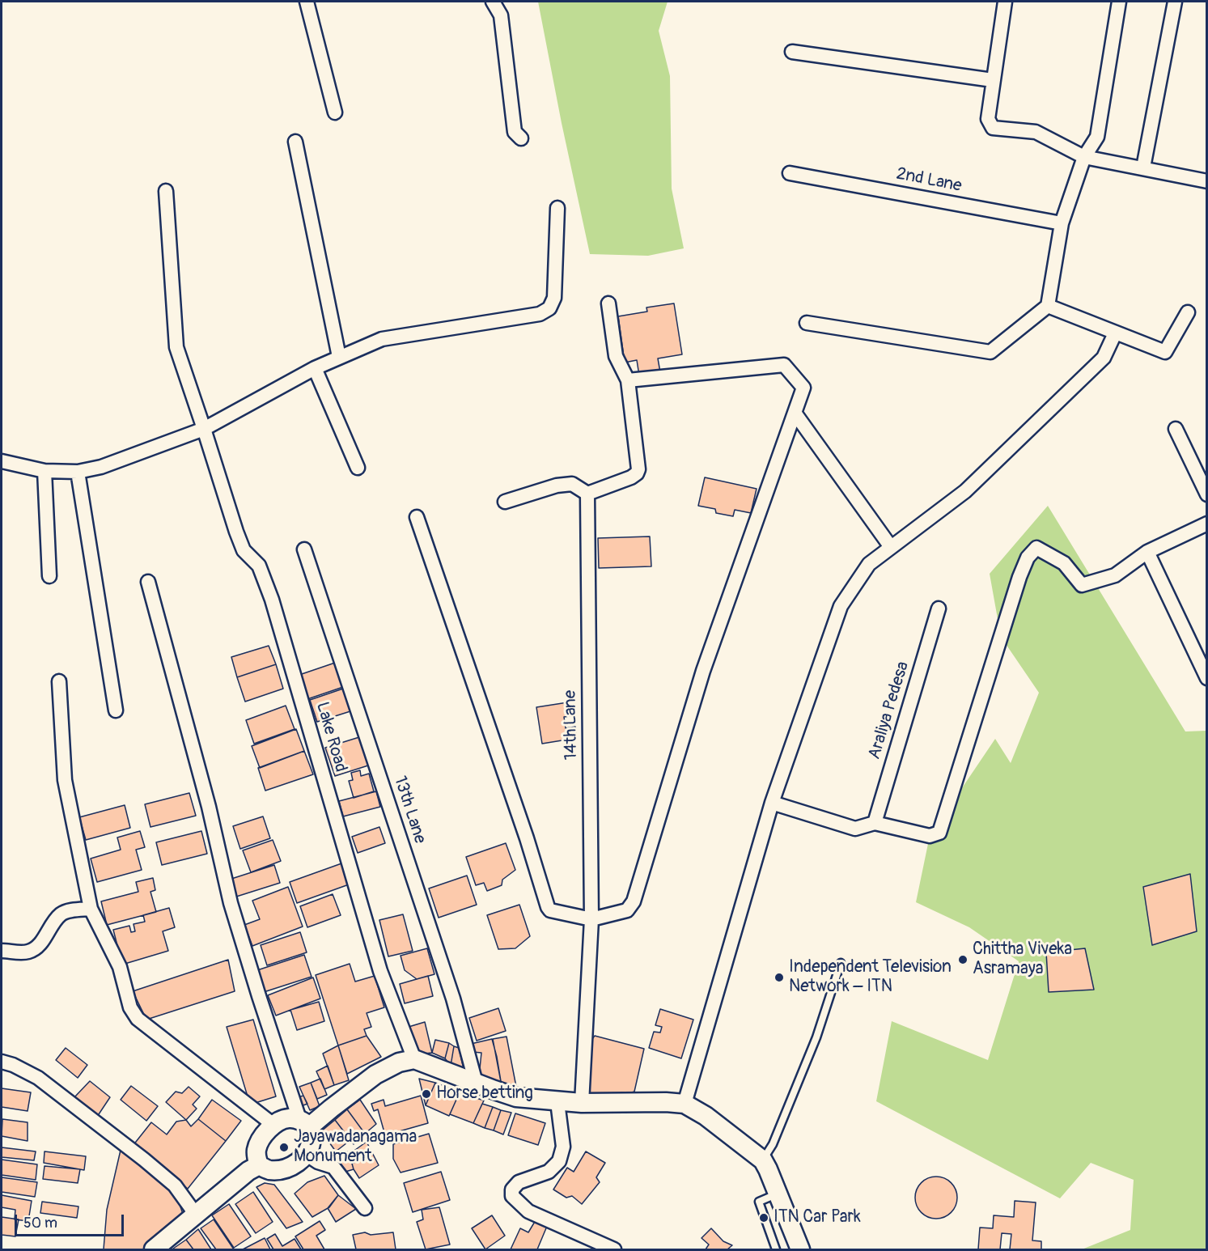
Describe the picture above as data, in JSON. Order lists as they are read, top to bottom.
{
  "streets": {
    "street": [
      "2nd Lane",
      "Araliya Pedesa",
      "14th Lane",
      "Lake Road",
      "13th Lane"
    ]
  },
  "places": [
    "Chittha Viveka Asramaya",
    "Independent Television Network – ITN",
    "Horse betting",
    "Jayawadanagama Monument",
    "ITN Car Park"
  ],
  "scale_bar": "50 m"
}
